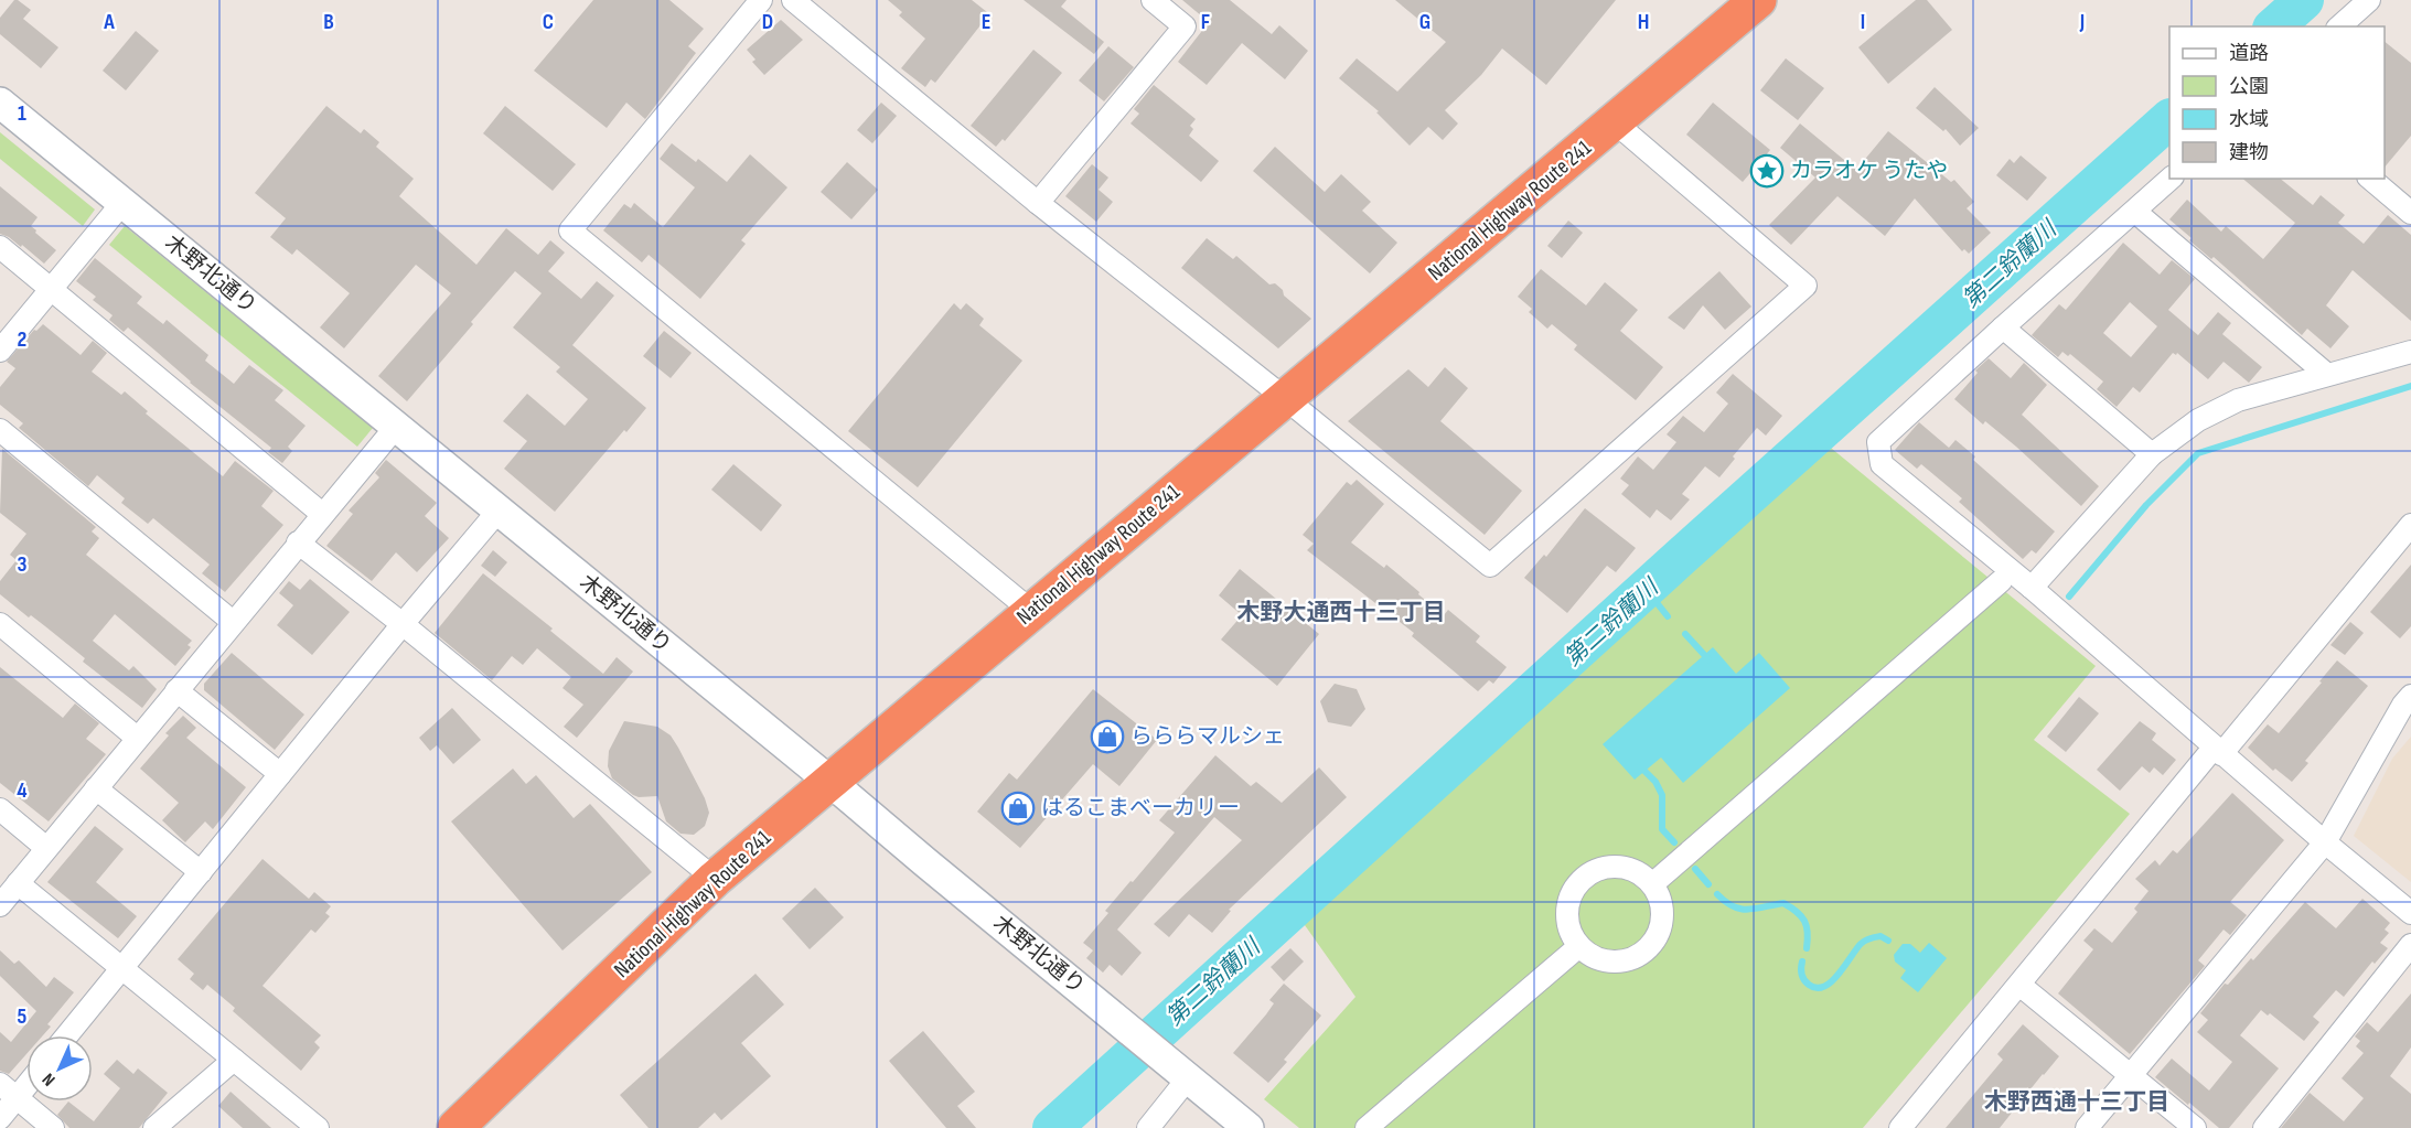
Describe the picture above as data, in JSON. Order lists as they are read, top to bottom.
{
  "streets": {
    "highway": ["National Highway Route 241"],
    "street": ["木野北通り"]
  },
  "crossings": [
    ["National Highway Route 241", "木野北通り"]
  ],
  "districts": ["木野大通西十三丁目", "木野西通十三丁目"],
  "water": ["第二鈴蘭川"],
  "places": {
    "place": ["カラオケ うたや"],
    "shop": ["らららマルシェ", "はるこまベーカリー"]
  },
  "legend": [
    "道路",
    "公園",
    "水域",
    "建物"
  ],
  "north": "bottom left",
  "grid": {
    "columns": [
      "A",
      "B",
      "C",
      "D",
      "E",
      "F",
      "G",
      "H",
      "I",
      "J"
    ],
    "rows": [
      "1",
      "2",
      "3",
      "4",
      "5"
    ]
  }
}
